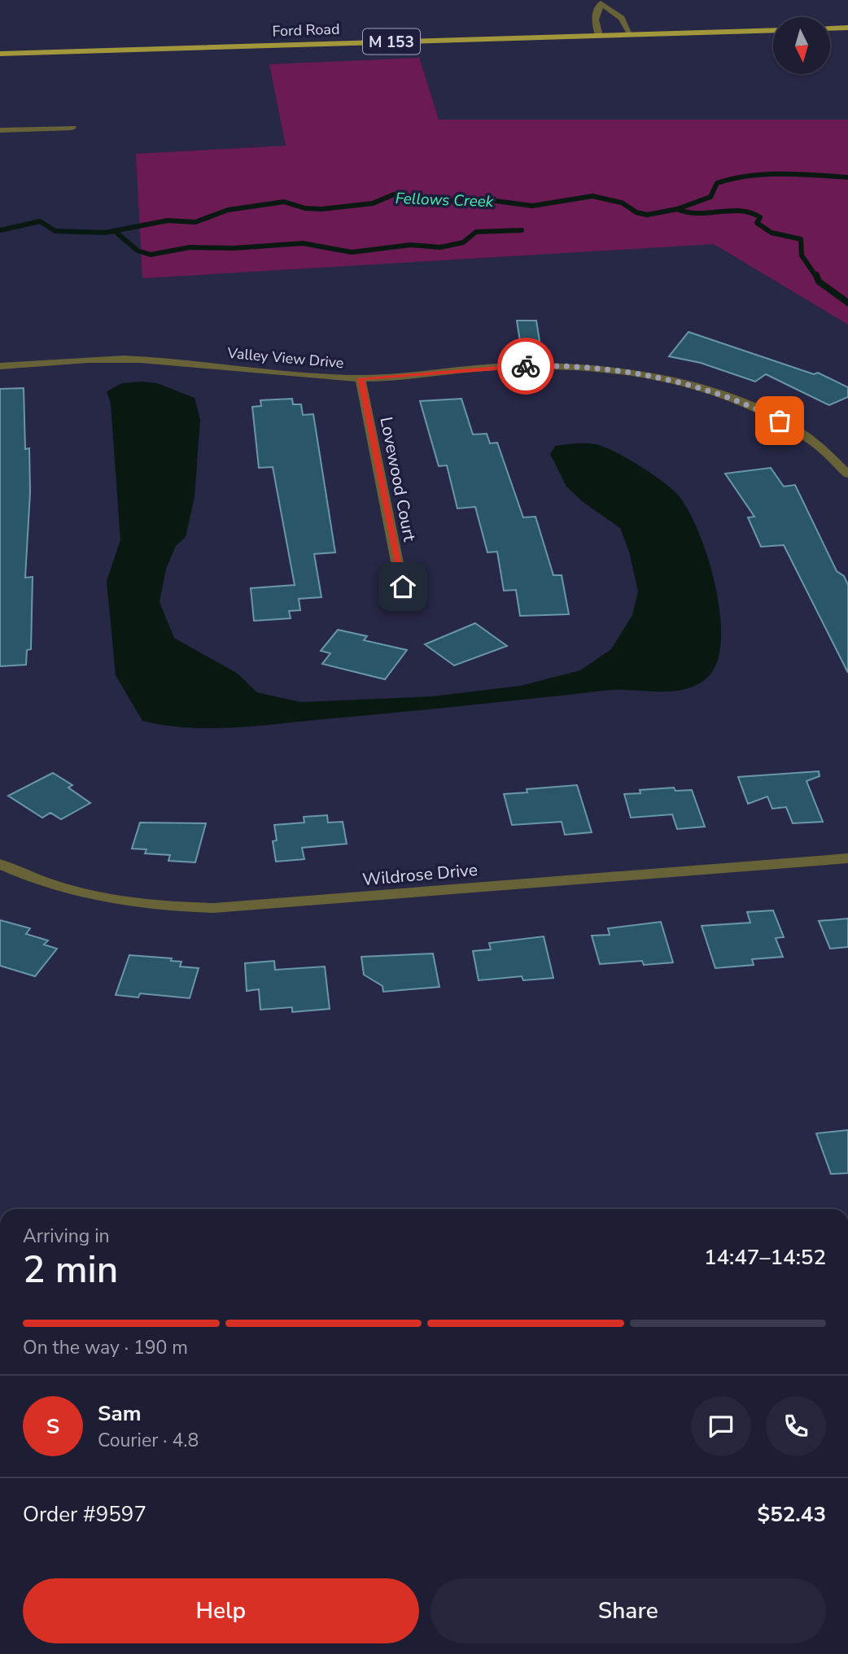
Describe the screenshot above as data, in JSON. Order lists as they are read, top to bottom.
{
  "streets": {
    "main road": ["Ford Road", "M 153"],
    "street": ["Valley View Drive", "Lovewood Court", "Wildrose Drive"]
  },
  "crossings": [
    ["Valley View Drive", "Lovewood Court"]
  ],
  "water": ["Fellows Creek"],
  "north": "bottom",
  "page": {
    "heading": ["2 min", "Arriving in", "14:47–14:52"],
    "panel": [
      "Sam",
      "Courier · 4.8",
      "Order #9597",
      "$52.43"
    ],
    "bar": "On the way · 190 m",
    "round": "S",
    "buttons": ["Help", "Share"]
  }
}
